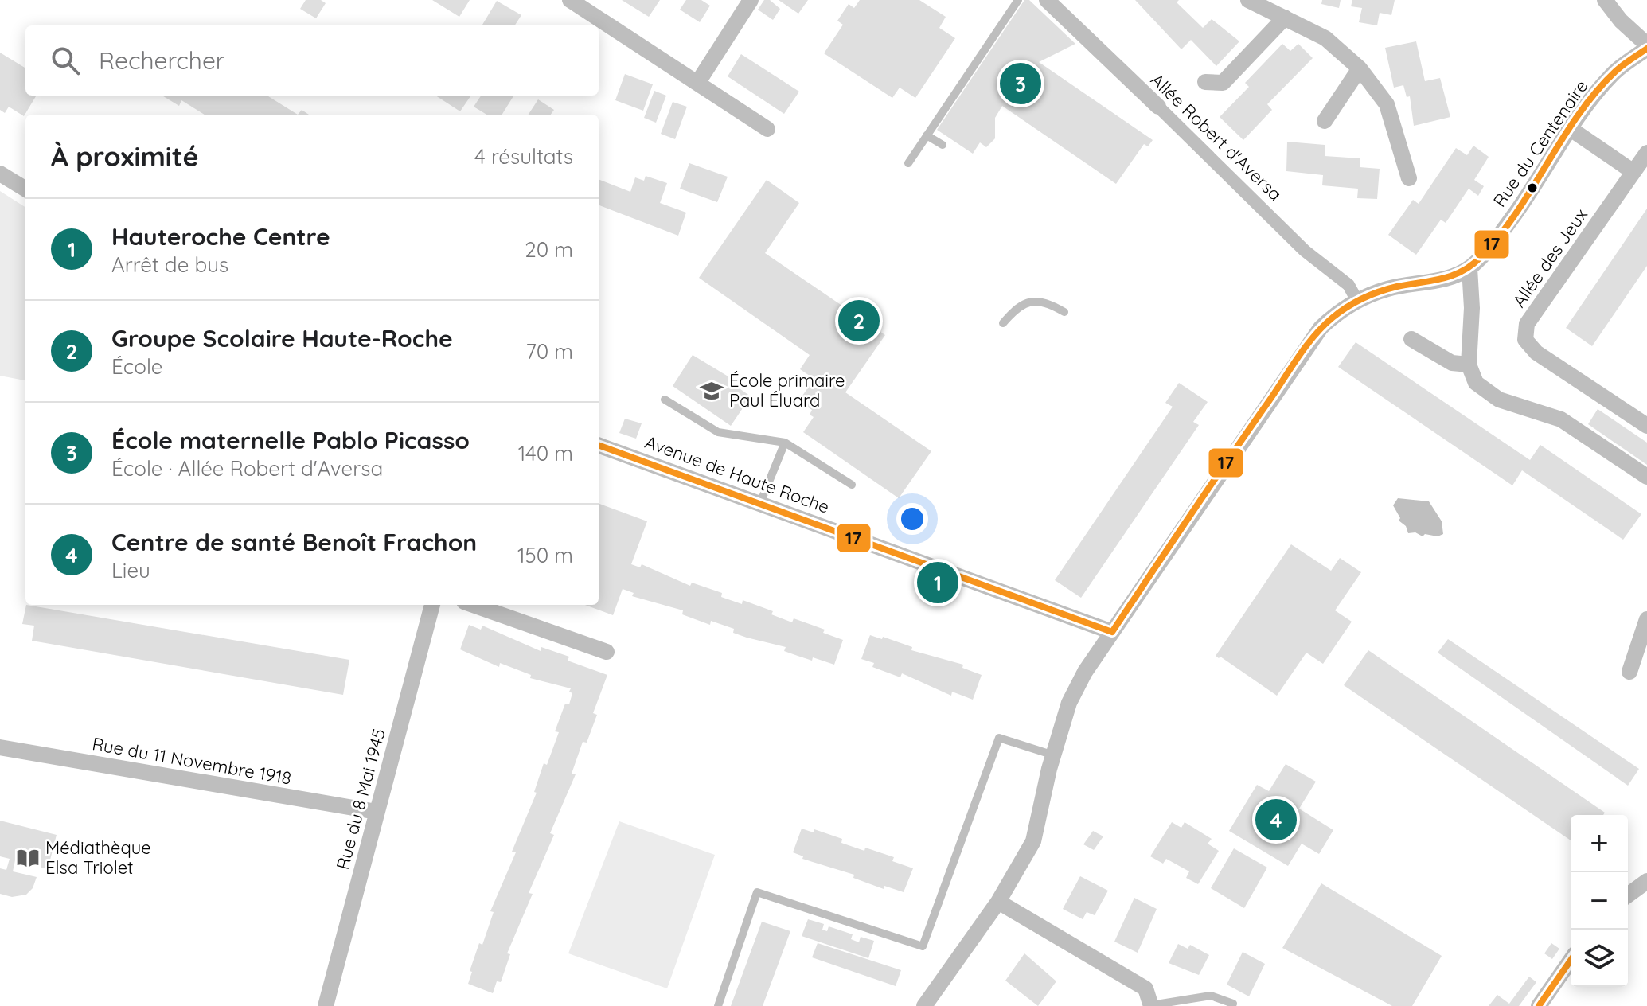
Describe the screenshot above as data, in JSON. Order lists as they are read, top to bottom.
{
  "streets": {
    "street": [
      "Allée Robert d'Aversa",
      "Rue du Centenaire",
      "Allée des Jeux",
      "Avenue de Haute Roche",
      "Rue du 11 Novembre 1918",
      "Rue du 8 Mai 1945"
    ]
  },
  "crossings": [
    ["Allée Robert d'Aversa", "Rue du Centenaire"],
    ["Rue du Centenaire", "Avenue de Haute Roche"],
    ["Rue du 11 Novembre 1918", "Rue du 8 Mai 1945"]
  ],
  "places": {
    "school or university": ["École primaire Paul Éluard"],
    "library": ["Médiathèque Elsa Triolet"]
  },
  "lines": ["transit line 17"],
  "page": {
    "search": "Rechercher",
    "pins": [
      "3",
      "2",
      "1",
      "4"
    ],
    "heading": ["À proximité", "4 résultats"],
    "list": [
      {
        "mark": "1",
        "name": "Hauteroche Centre",
        "note": "Arrêt de bus",
        "value": "20 m"
      },
      {
        "mark": "2",
        "name": "Groupe Scolaire Haute-Roche",
        "note": "École",
        "value": "70 m"
      },
      {
        "mark": "3",
        "name": "École maternelle Pablo Picasso",
        "note": "École · Allée Robert d'Aversa",
        "value": "140 m"
      },
      {
        "mark": "4",
        "name": "Centre de santé Benoît Frachon",
        "note": "Lieu",
        "value": "150 m"
      }
    ],
    "map_buttons": ["+", "−"]
  }
}
